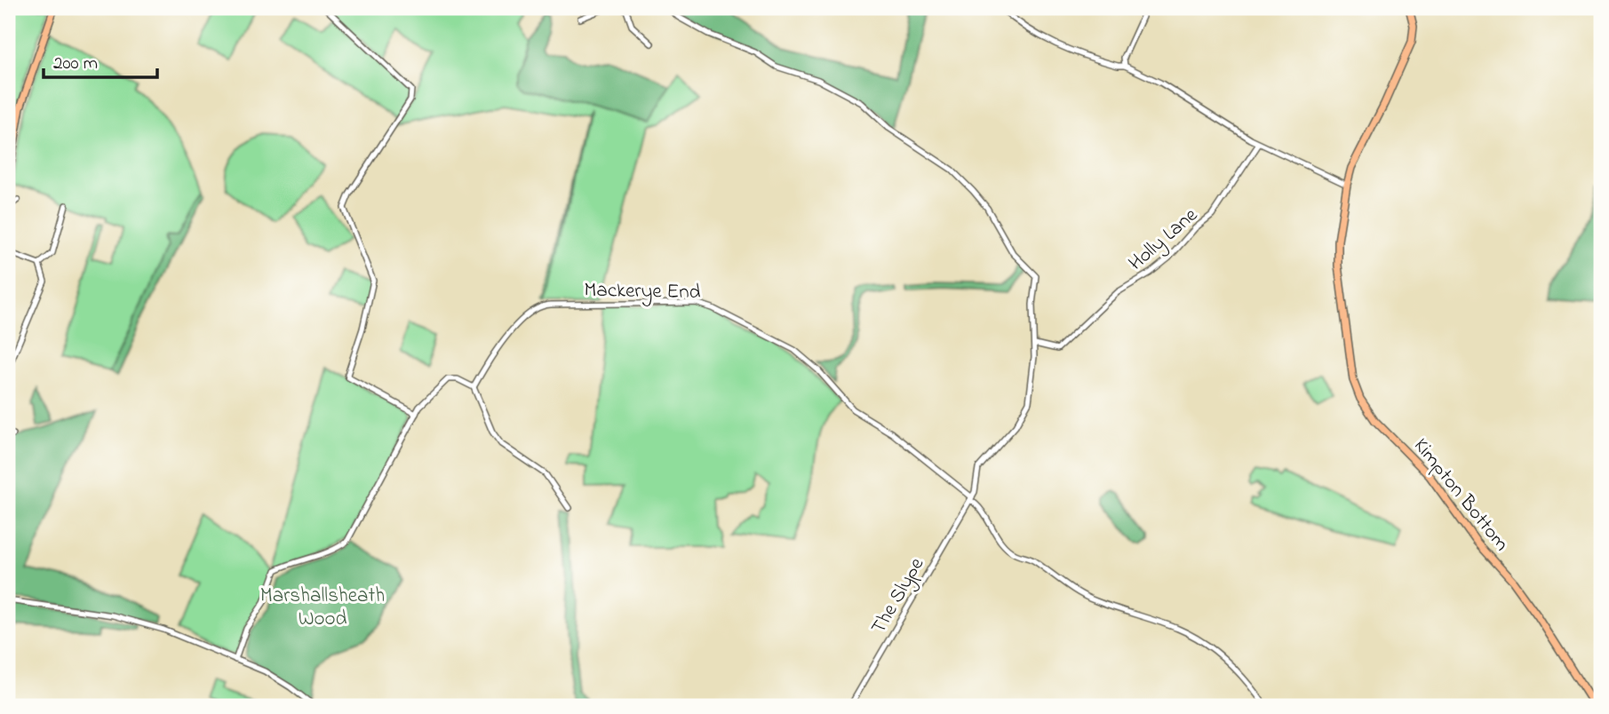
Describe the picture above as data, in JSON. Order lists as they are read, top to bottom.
{
  "streets": {
    "main road": ["Kimpton Bottom"],
    "street": ["Holly Lane", "Mackerye End", "The Slype"]
  },
  "crossings": [
    ["Mackerye End", "The Slype"]
  ],
  "parks": ["Marshallsheath Wood"],
  "scale_bar": "200 m"
}
